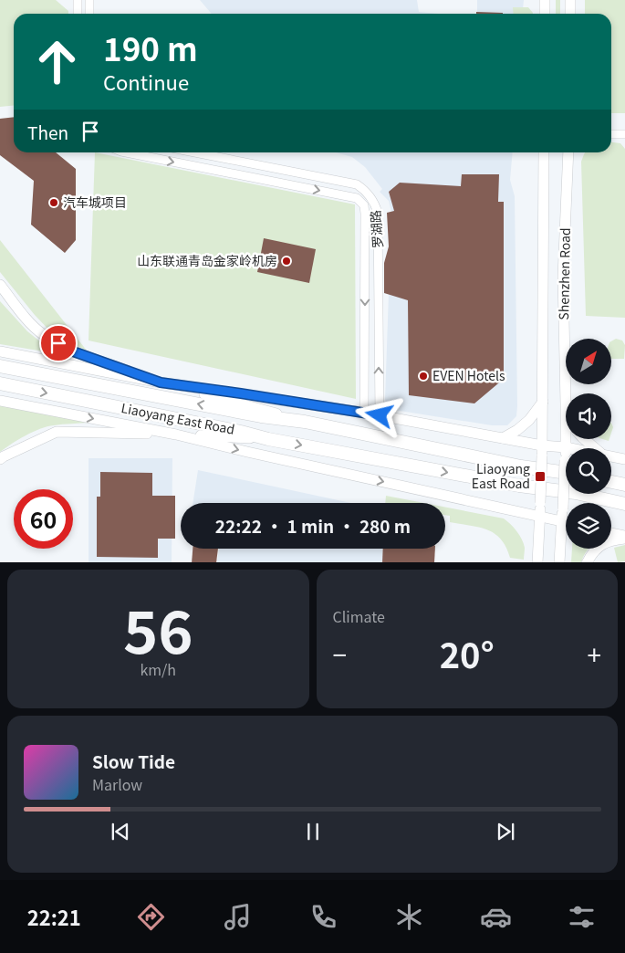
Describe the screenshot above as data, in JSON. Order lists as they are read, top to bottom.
{
  "streets": {
    "highway": ["Liaoyang East Road"],
    "main road": ["Shenzhen Road"],
    "street": ["罗湖路"]
  },
  "crossings": [
    ["Shenzhen Road", "Liaoyang East Road"]
  ],
  "places": {
    "other": ["汽车城项目", "山东联通青岛金家岭机房", "EVEN Hotels"],
    "transit": ["Liaoyang East Road"]
  },
  "north": "top right",
  "page": {
    "turn": ["190 m", "Continue"],
    "then": "Then",
    "limit": "60",
    "trip": "22:22 · 1 min · 280 m",
    "tile": [
      ["56", "km/h"],
      "Climate"
    ],
    "heat": ["−", "20°", "+"],
    "song": ["Slow Tide", "Marlow"],
    "tabs": "22:21"
  }
}
